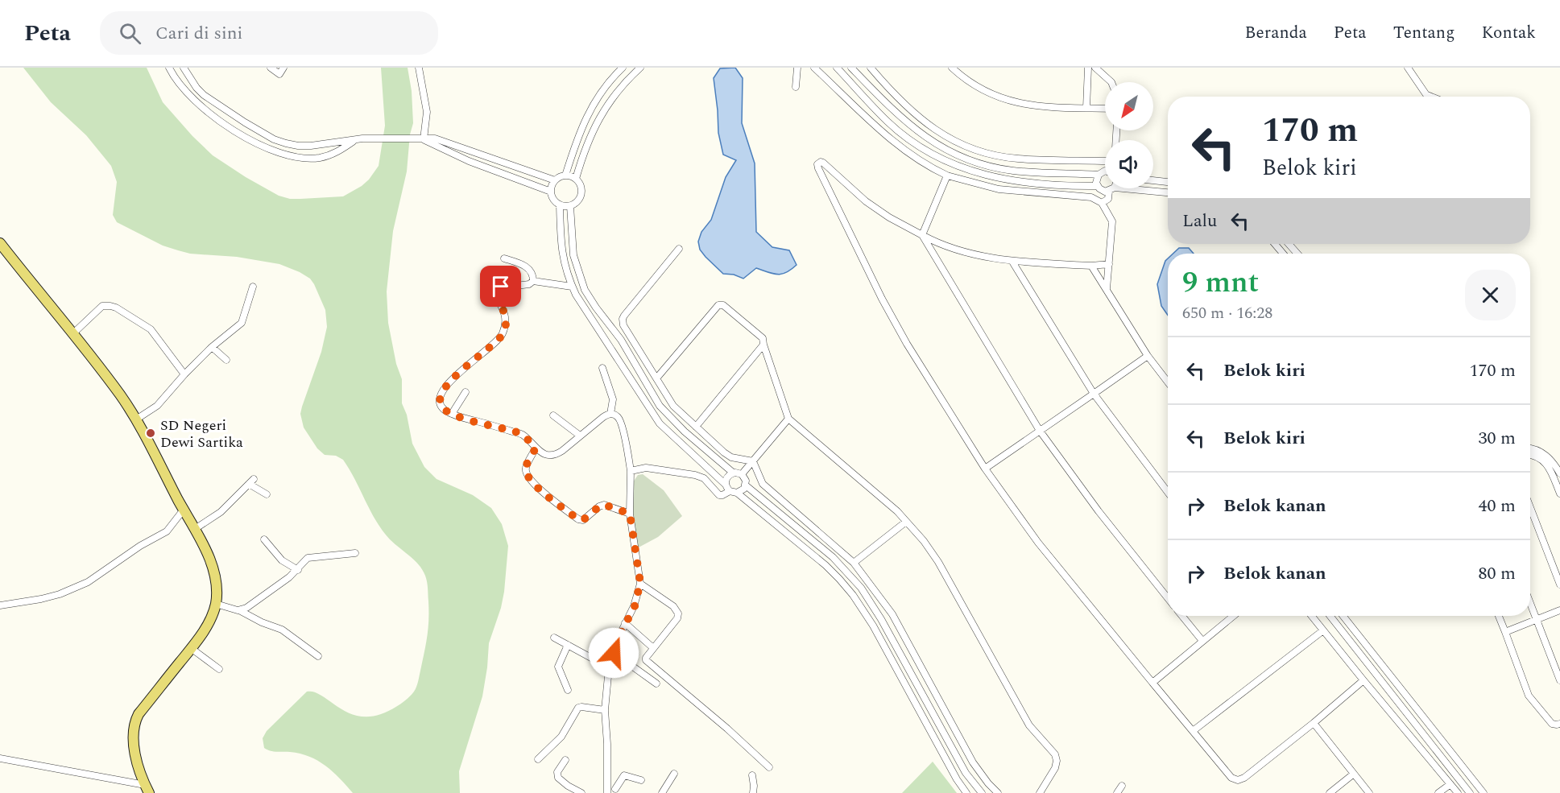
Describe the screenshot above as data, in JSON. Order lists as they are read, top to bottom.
{
  "places": ["SD Negeri Dewi Sartika"],
  "north": "bottom left",
  "page": {
    "header": "Peta",
    "search": "Cari di sini",
    "nav": [
      "Beranda",
      "Peta",
      "Tentang",
      "Kontak"
    ],
    "turn": ["170 m", "Belok kiri"],
    "then": "Lalu",
    "heading": ["9 mnt", "650 m · 16:28"],
    "list": [
      {
        "name": "Belok kiri",
        "value": "170 m"
      },
      {
        "name": "Belok kiri",
        "value": "30 m"
      },
      {
        "name": "Belok kanan",
        "value": "40 m"
      },
      {
        "name": "Belok kanan",
        "value": "80 m"
      }
    ]
  }
}
